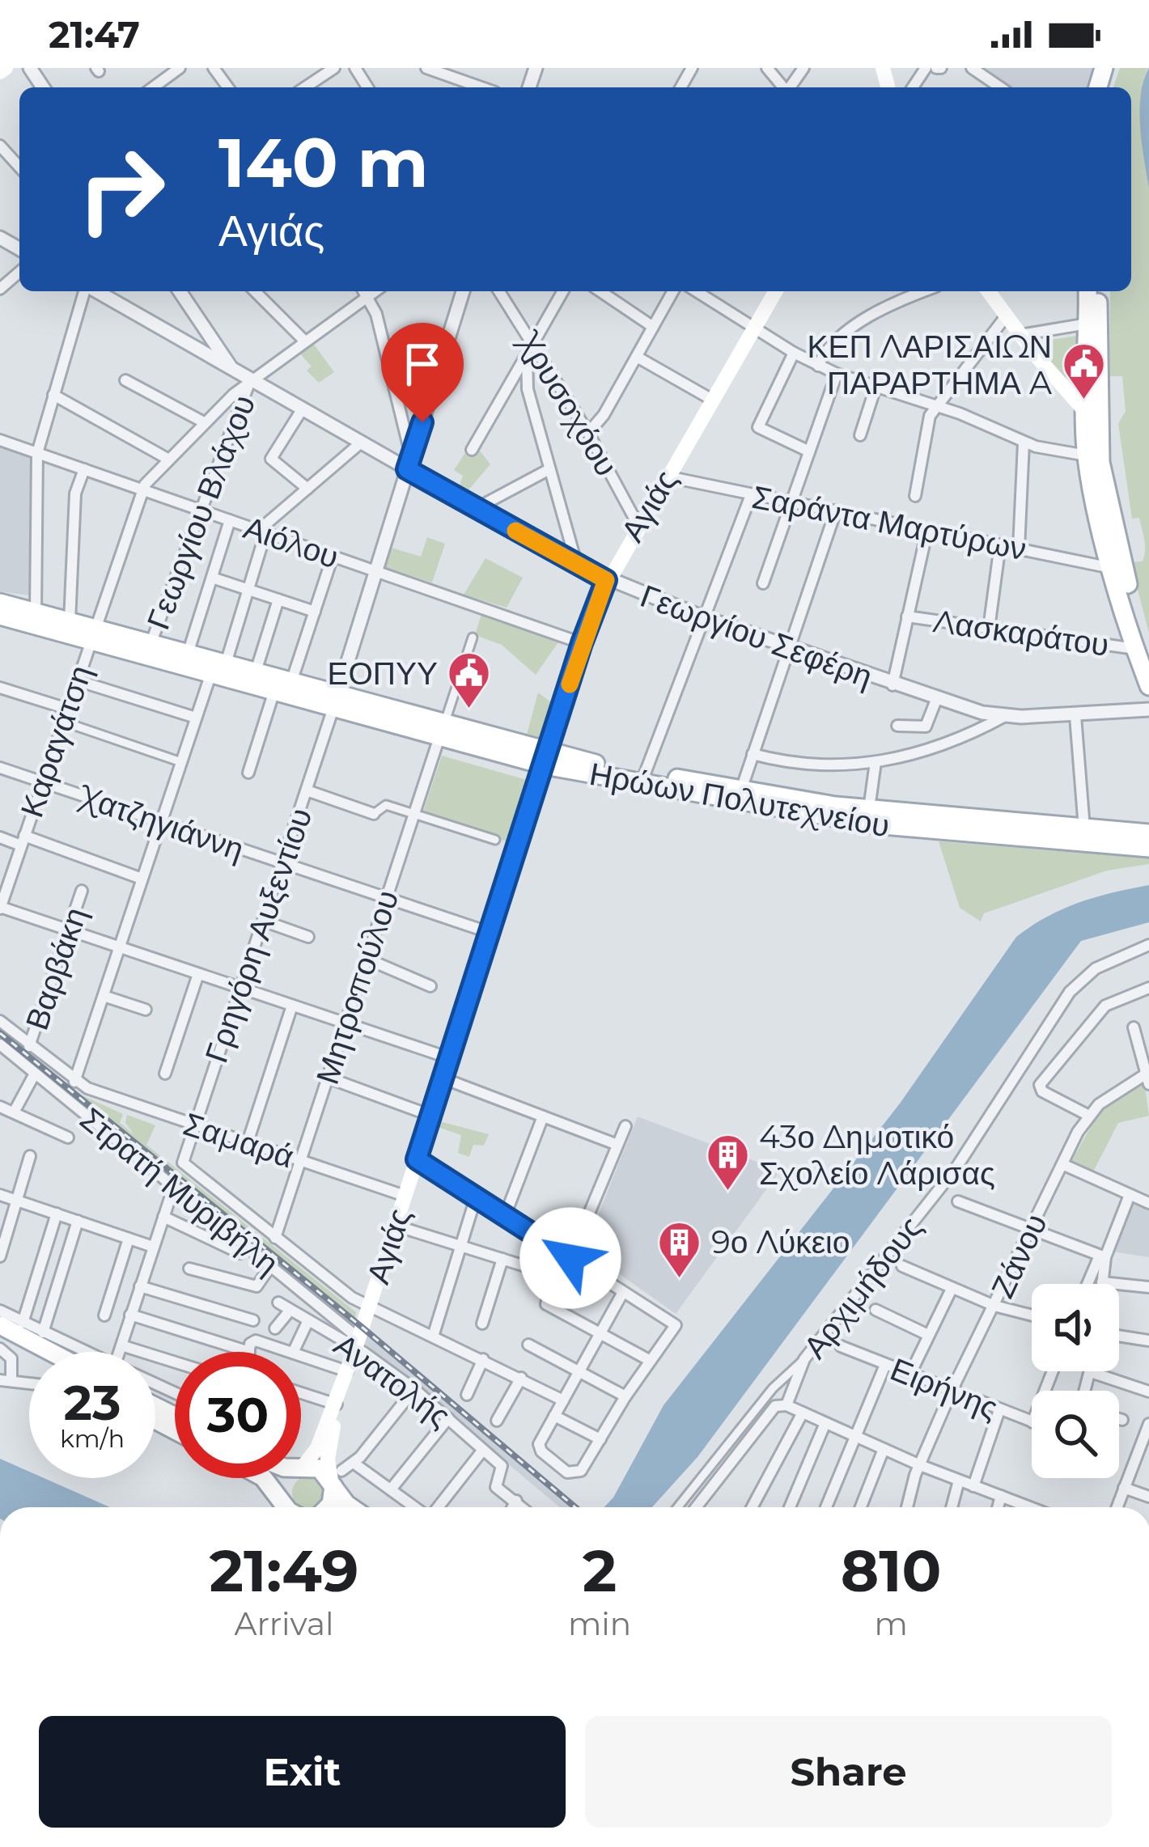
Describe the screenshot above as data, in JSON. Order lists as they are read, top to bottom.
{
  "streets": {
    "main road": ["Αγιάς", "Ηρώων Πολυτεχνείου"],
    "street": [
      "Χρυσοχόου",
      "Γεωργίου Βλάχου",
      "Σαράντα Μαρτύρων",
      "Αιόλου",
      "Λασκαράτου",
      "Γεωργίου Σεφέρη",
      "Καραγάτση",
      "Χατζηγιάννη",
      "Γρηγόρη Αυξεντίου",
      "Βαρβάκη",
      "Μητροπούλου",
      "Σαμαρά",
      "Στρατή Μυριβήλη",
      "Ζάνου",
      "Αρχιμήδους",
      "Ανατολής",
      "Ειρήνης"
    ]
  },
  "crossings": [
    ["Χρυσοχόου", "Αγιάς"],
    ["Αγιάς", "Σαράντα Μαρτύρων"],
    ["Αγιάς", "Αιόλου"],
    ["Αγιάς", "Γεωργίου Σεφέρη"],
    ["Αγιάς", "Ηρώων Πολυτεχνείου"],
    ["Αγιάς", "Χατζηγιάννη"],
    ["Αγιάς", "Σαμαρά"],
    ["Αγιάς", "Στρατή Μυριβήλη"],
    ["Αγιάς", "Ανατολής"],
    ["Γεωργίου Βλάχου", "Αιόλου"],
    ["Γεωργίου Βλάχου", "Γεωργίου Σεφέρη"],
    ["Γεωργίου Βλάχου", "Καραγάτση"],
    ["Γεωργίου Βλάχου", "Ηρώων Πολυτεχνείου"],
    ["Αιόλου", "Καραγάτση"],
    ["Αιόλου", "Γρηγόρη Αυξεντίου"],
    ["Γεωργίου Σεφέρη", "Καραγάτση"],
    ["Γεωργίου Σεφέρη", "Γρηγόρη Αυξεντίου"],
    ["Καραγάτση", "Ηρώων Πολυτεχνείου"],
    ["Καραγάτση", "Χατζηγιάννη"],
    ["Ηρώων Πολυτεχνείου", "Γρηγόρη Αυξεντίου"],
    ["Ηρώων Πολυτεχνείου", "Μητροπούλου"],
    ["Χατζηγιάννη", "Γρηγόρη Αυξεντίου"],
    ["Χατζηγιάννη", "Μητροπούλου"],
    ["Γρηγόρη Αυξεντίου", "Μητροπούλου"],
    ["Γρηγόρη Αυξεντίου", "Σαμαρά"],
    ["Βαρβάκη", "Σαμαρά"],
    ["Μητροπούλου", "Σαμαρά"],
    ["Στρατή Μυριβήλη", "Ανατολής"],
    ["Ζάνου", "Ειρήνης"]
  ],
  "places": {
    "public building": ["ΚΕΠ ΛΑΡΙΣΑΙΩΝ ΠΑΡΑΡΤΗΜΑ A", "ΕΟΠΥΥ"],
    "building": ["43ο Δημοτικό Σχολείο Λάρισας", "9ο Λύκειο"]
  },
  "page": {
    "status": "21:47",
    "turn": ["140 m", "Αγιάς"],
    "speed": "23 km/h",
    "limit": "30",
    "eta": [
      "21:49",
      "Arrival",
      "2",
      "min",
      "810",
      "m"
    ],
    "buttons": ["Exit", "Share"]
  }
}
